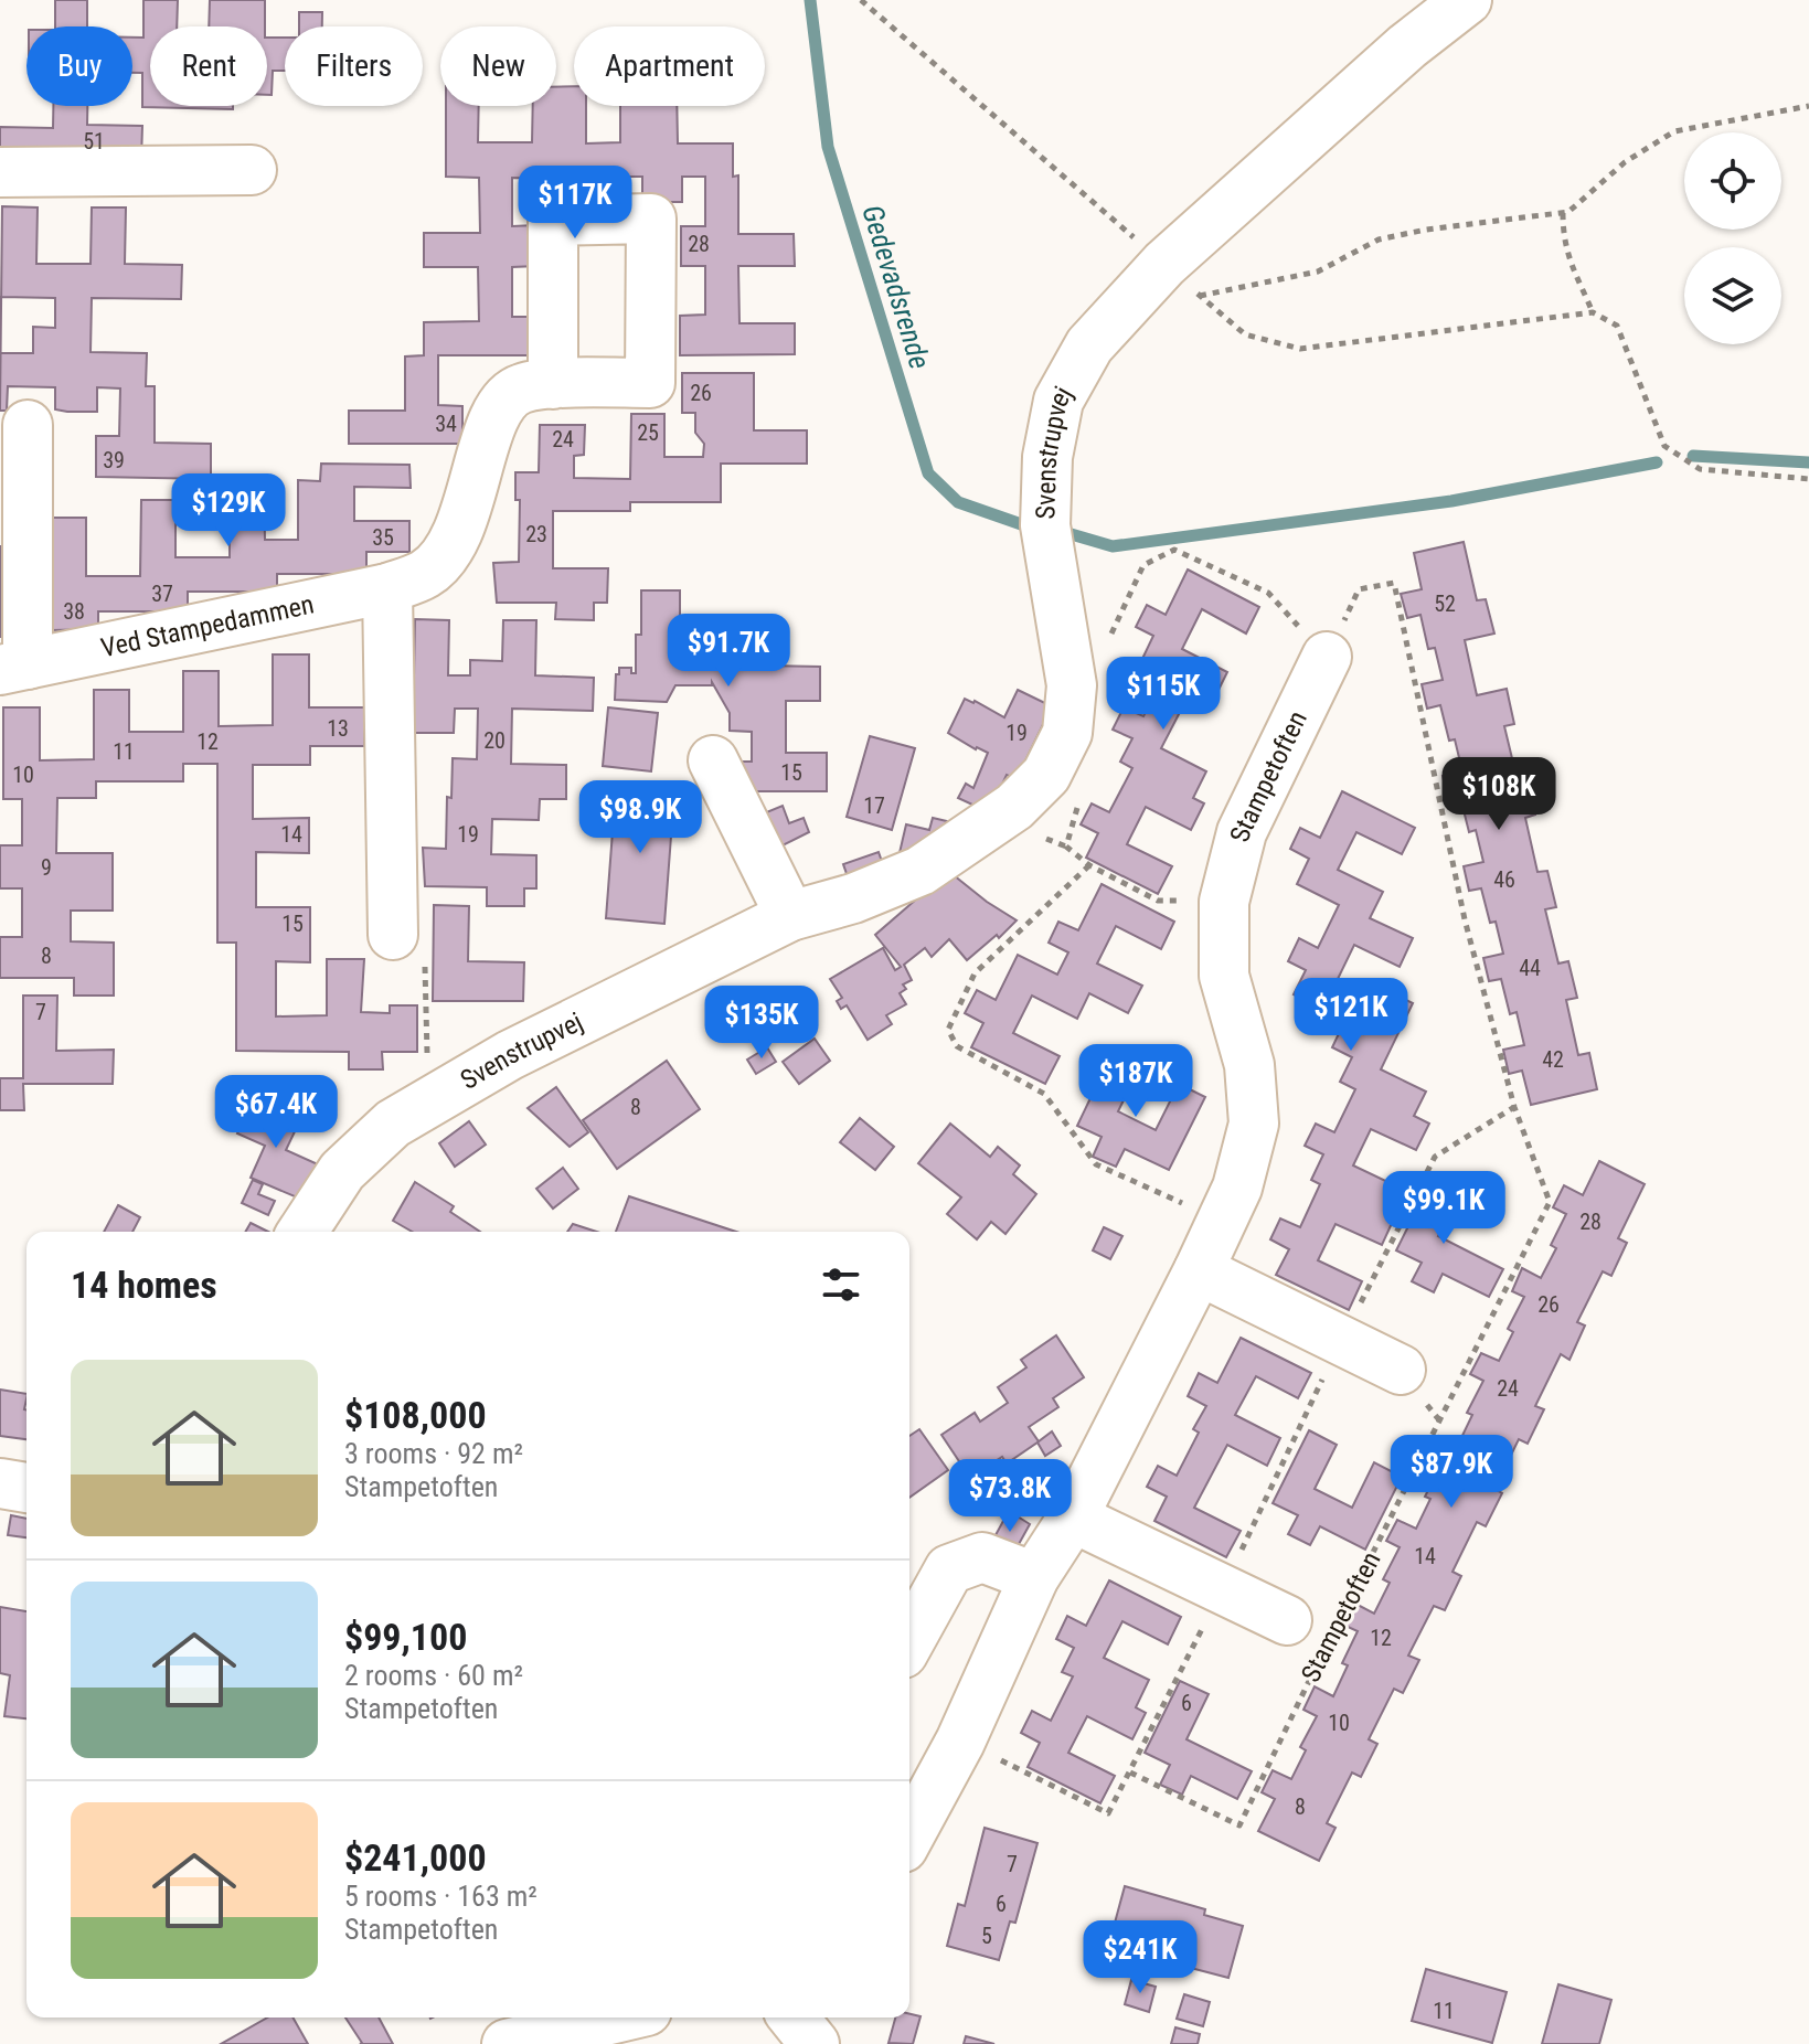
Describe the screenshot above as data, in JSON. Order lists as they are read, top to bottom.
{
  "streets": {
    "street": ["Svenstrupvej", "Ved Stampedammen", "Stampetoften"]
  },
  "water": ["Gedevadsrende"],
  "house_numbers": [
    "51",
    "28",
    "26",
    "34",
    "25",
    "24",
    "39",
    "23",
    "35",
    "37",
    "52",
    "38",
    "13",
    "19",
    "20",
    "12",
    "11",
    "15",
    "10",
    "17",
    "14",
    "19",
    "9",
    "46",
    "15",
    "8",
    "44",
    "7",
    "42",
    "8",
    "28",
    "26",
    "24",
    "14",
    "12",
    "6",
    "10",
    "8",
    "7",
    "6",
    "5",
    "11"
  ],
  "page": {
    "chip": [
      "Buy",
      "Rent",
      "Filters",
      "New",
      "Apartment"
    ],
    "price": [
      "$117K",
      "$129K",
      "$91.7K",
      "$115K",
      "$108K",
      "$98.9K",
      "$121K",
      "$135K",
      "$187K",
      "$67.4K",
      "$99.1K",
      "$87.9K",
      "$73.8K",
      "$241K"
    ],
    "heading": "14 homes",
    "list": [
      {
        "name": "$108,000",
        "note": "3 rooms · 92 m² · Stampetoften"
      },
      {
        "name": "$99,100",
        "note": "2 rooms · 60 m² · Stampetoften"
      },
      {
        "name": "$241,000",
        "note": "5 rooms · 163 m² · Stampetoften"
      }
    ]
  }
}
